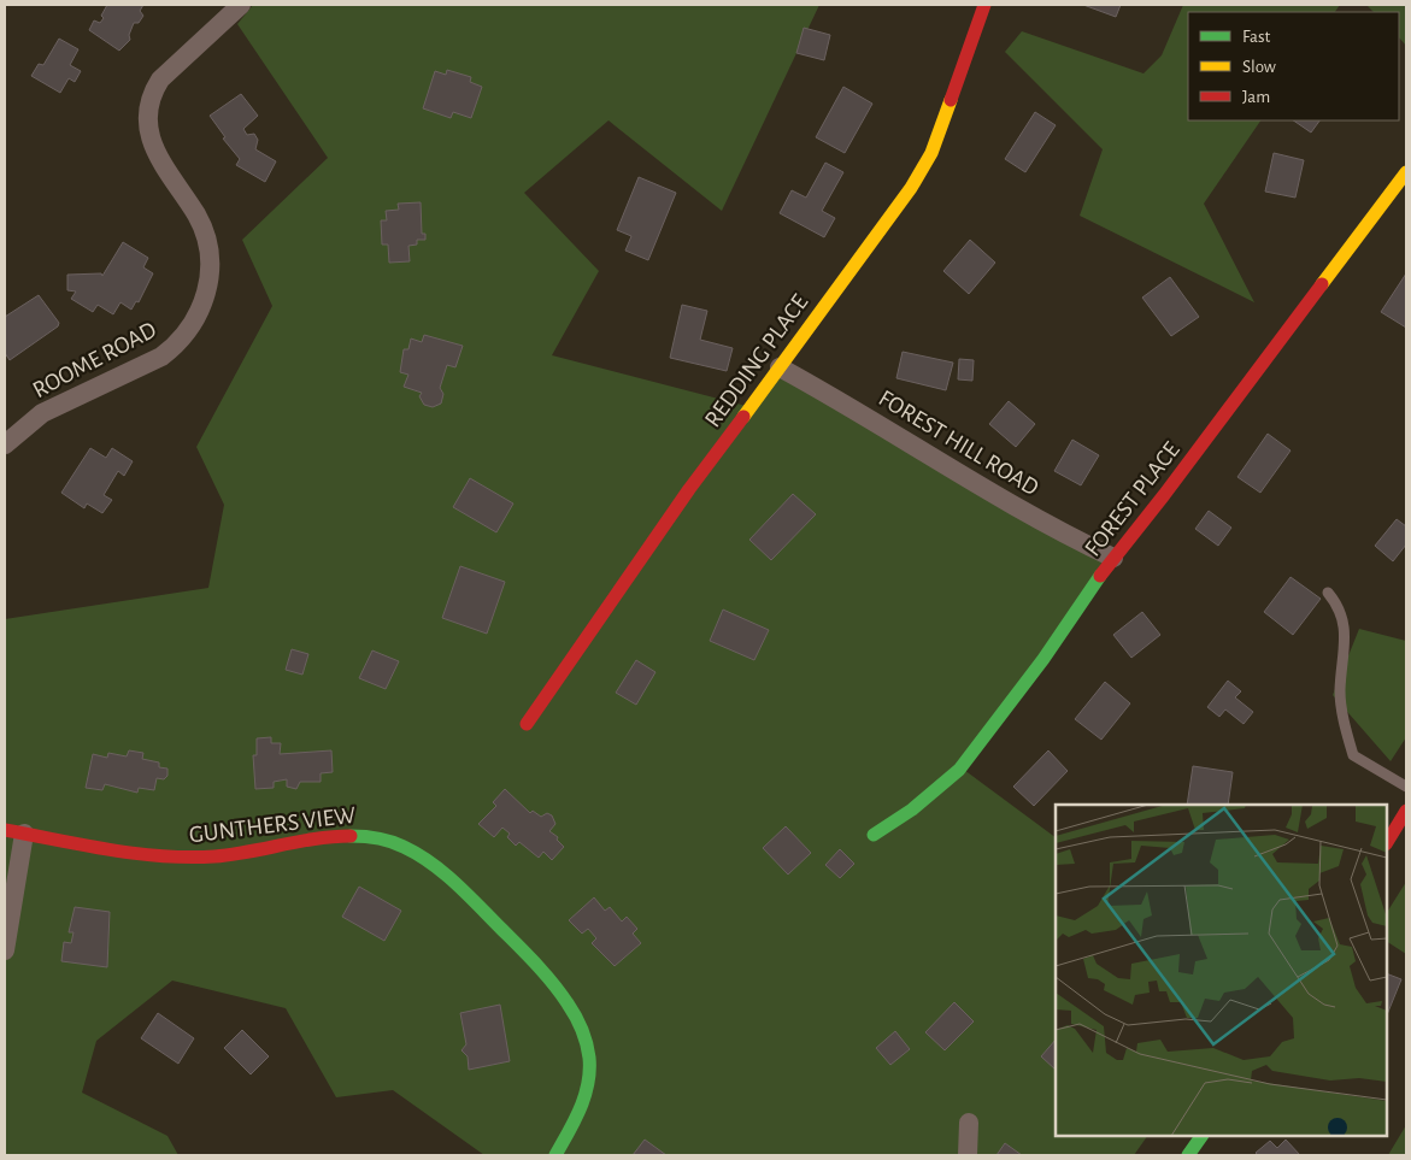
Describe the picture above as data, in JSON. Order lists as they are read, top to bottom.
{
  "streets": {
    "street": [
      "ROOME ROAD",
      "REDDING PLACE",
      "FOREST HILL ROAD",
      "FOREST PLACE",
      "GUNTHERS VIEW"
    ]
  },
  "crossings": [
    ["REDDING PLACE", "FOREST HILL ROAD"],
    ["FOREST HILL ROAD", "FOREST PLACE"]
  ],
  "legend": ["Fast", "Slow", "Jam"]
}
